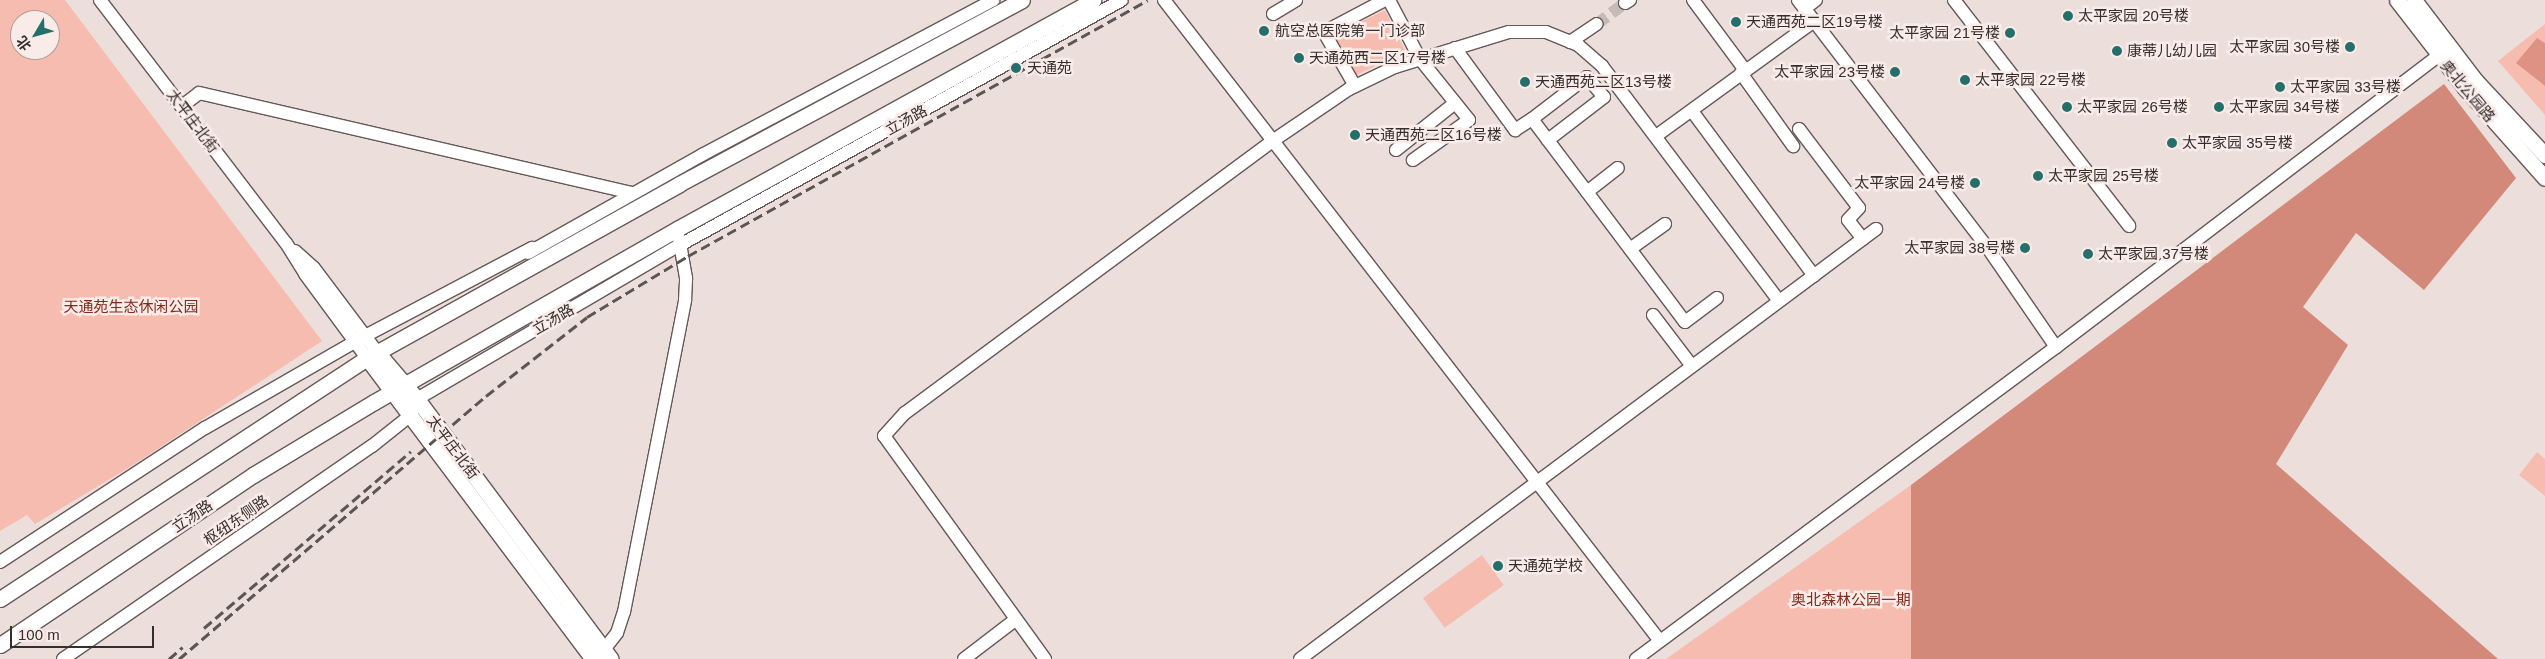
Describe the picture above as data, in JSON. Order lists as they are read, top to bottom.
{
  "streets": {
    "main road": ["奥北公园路", "立汤路", "太平庄北街"],
    "street": ["枢纽东侧路"]
  },
  "crossings": [
    ["立汤路", "太平庄北街"],
    ["太平庄北街", "枢纽东侧路"]
  ],
  "parks": ["天通苑生态休闲公园", "奥北森林公园一期"],
  "places": [
    "太平家园 20号楼",
    "天通西苑二区19号楼",
    "航空总医院第一门诊部",
    "太平家园 21号楼",
    "太平家园 30号楼",
    "康蒂儿幼儿园",
    "天通苑西二区17号楼",
    "天通苑",
    "太平家园 23号楼",
    "太平家园 22号楼",
    "天通西苑二区13号楼",
    "太平家园 33号楼",
    "太平家园 26号楼",
    "太平家园 34号楼",
    "天通西苑二区16号楼",
    "太平家园 35号楼",
    "太平家园 25号楼",
    "太平家园 24号楼",
    "太平家园 38号楼",
    "太平家园 37号楼",
    "天通苑学校"
  ],
  "scale_bar": "100 m",
  "north": "bottom left"
}
